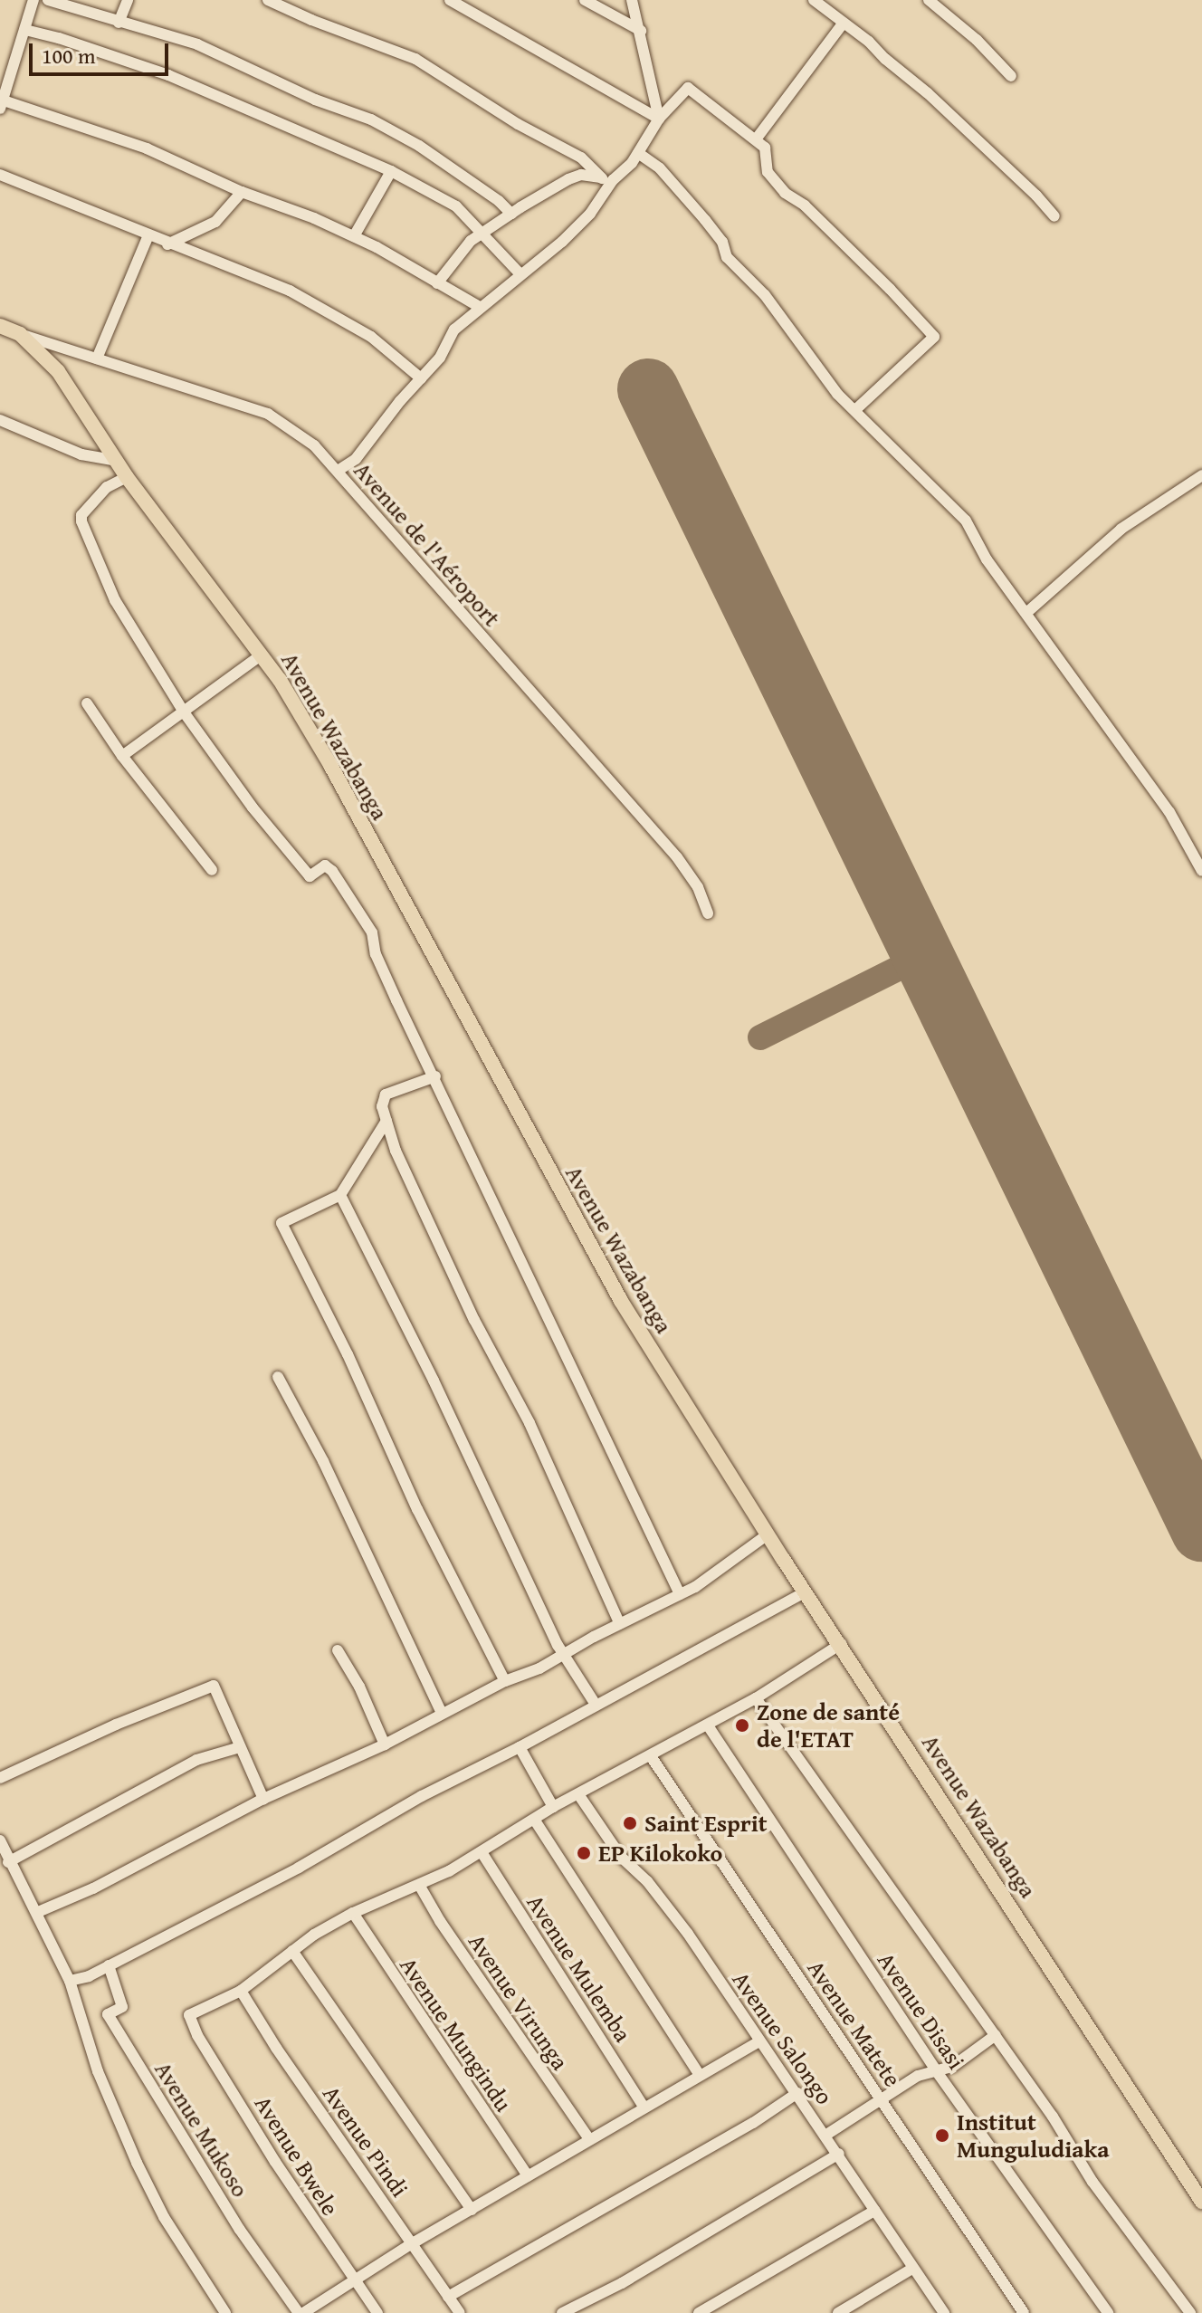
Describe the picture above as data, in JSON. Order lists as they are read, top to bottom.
{
  "streets": {
    "main road": ["Avenue Wazabanga"],
    "street": [
      "Avenue de l'Aéroport",
      "Avenue Mulemba",
      "Avenue Virunga",
      "Avenue Disasi",
      "Avenue Matete",
      "Avenue Mungindu",
      "Avenue Salongo",
      "Avenue Mukoso",
      "Avenue Pindi",
      "Avenue Bwele"
    ]
  },
  "crossings": [
    ["Avenue de l'Aéroport", "Avenue Wazabanga"],
    ["Avenue Pindi", "Avenue Bwele"]
  ],
  "places": [
    "Zone de santé de l'ETAT",
    "Saint Esprit",
    "EP Kilokoko",
    "Institut Munguludiaka"
  ],
  "scale_bar": "100 m"
}
